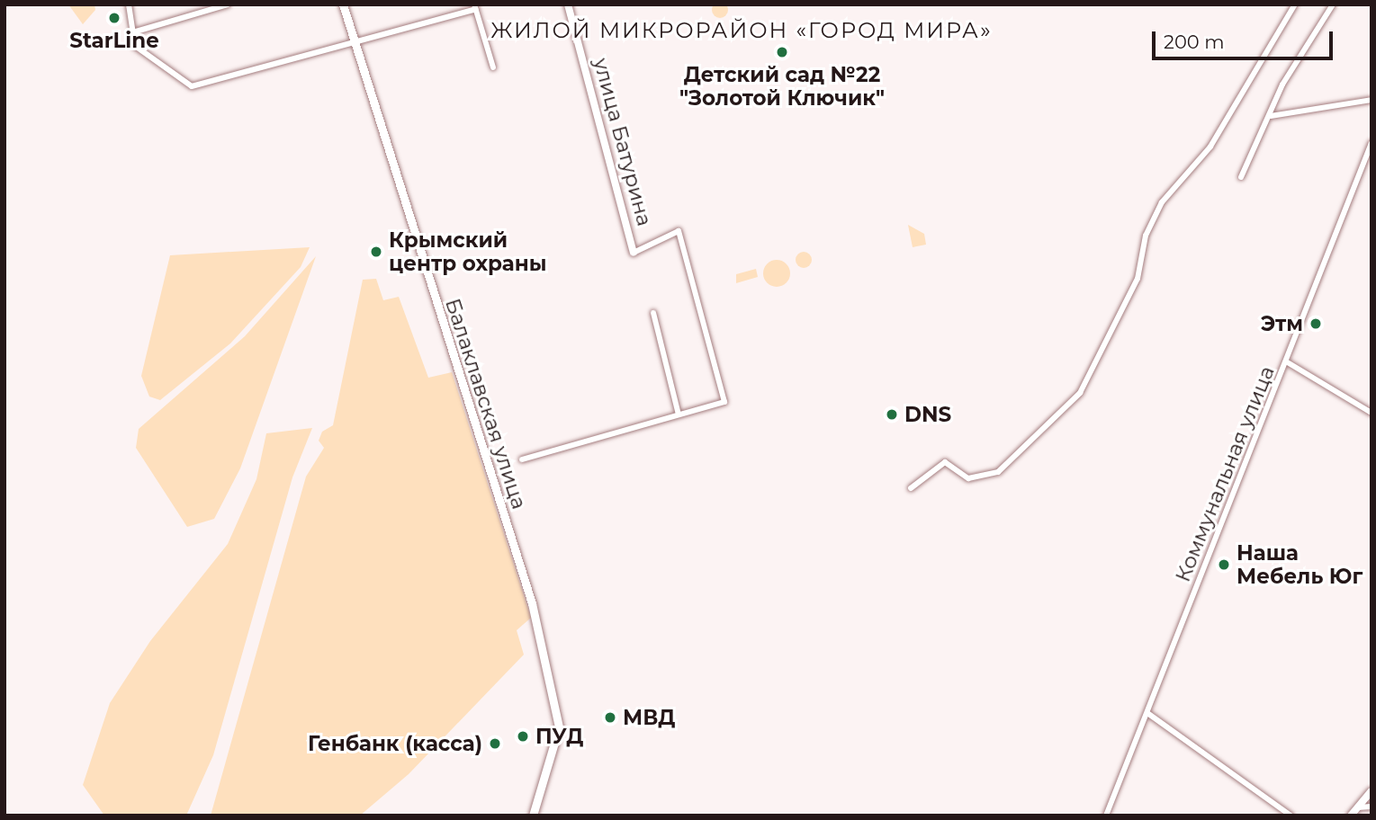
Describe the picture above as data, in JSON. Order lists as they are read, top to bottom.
{
  "streets": {
    "main road": ["Балаклавская улица"],
    "street": ["улица Батурина", "Коммунальная улица"]
  },
  "districts": ["ЖИЛОЙ МИКРОРАЙОН «ГОРОД МИРА»"],
  "places": [
    "StarLine",
    "Детский сад №22 \"Золотой Ключик\"",
    "Крымский центр охраны",
    "Этм",
    "DNS",
    "Наша Мебель Юг",
    "МВД",
    "ПУД",
    "Генбанк (касса)"
  ],
  "scale_bar": "200 m"
}
